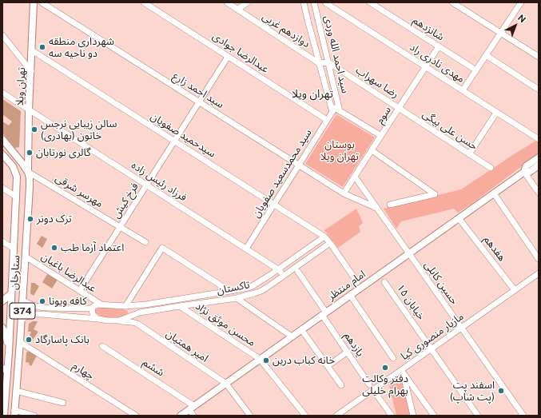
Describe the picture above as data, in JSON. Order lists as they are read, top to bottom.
{
  "streets": {
    "main road": [
      "تهران ویلا",
      "ستارخان",
      "امام منتظر",
      "374"
    ],
    "street": [
      "شانزدهم",
      "دوازدهم غربی",
      "عبدالرضا جوادی",
      "سید احمد الله وردی",
      "مهدی نادری راد",
      "رضا سهراب",
      "سید احمد زارع",
      "سوم",
      "حسن علی بیگی",
      "سیدحمید صفویان",
      "سید محمدسعید صفویان",
      "فرزاد رئیس زاده",
      "مهرسر شرقی",
      "فرخ کیش",
      "هفدهم",
      "عبدالرضا باغبان",
      "حسین کابلی",
      "تاکستان",
      "خیابان ۱۵",
      "محسن موثق نژاد",
      "مازیار منصوری کیا",
      "یازدهم",
      "امیر همتیان",
      "ششم",
      "چهارم"
    ]
  },
  "crossings": [
    ["شانزدهم", "سوم"],
    ["دوازدهم غربی", "سید احمد الله وردی"],
    ["عبدالرضا جوادی", "سید محمدسعید صفویان"],
    ["عبدالرضا جوادی", "فرخ کیش"],
    ["سید احمد الله وردی", "رضا سهراب"],
    ["سید احمد الله وردی", "سید محمدسعید صفویان"],
    ["مهدی نادری راد", "سوم"],
    ["رضا سهراب", "سوم"],
    ["رضا سهراب", "حسن علی بیگی"],
    ["تهران ویلا", "سیدحمید صفویان"],
    ["تهران ویلا", "فرزاد رئیس زاده"],
    ["تهران ویلا", "مهرسر شرقی"],
    ["تهران ویلا", "ستارخان"],
    ["سید احمد زارع", "سوم"],
    ["سید احمد زارع", "سید محمدسعید صفویان"],
    ["سید احمد زارع", "فرخ کیش"],
    ["سید احمد زارع", "حسین کابلی"],
    ["سوم", "حسن علی بیگی"],
    ["سوم", "حسین کابلی"],
    ["سیدحمید صفویان", "سید محمدسعید صفویان"],
    ["سیدحمید صفویان", "فرخ کیش"],
    ["سیدحمید صفویان", "تاکستان"],
    ["سید محمدسعید صفویان", "فرزاد رئیس زاده"],
    ["فرزاد رئیس زاده", "فرخ کیش"],
    ["فرزاد رئیس زاده", "تاکستان"],
    ["مهرسر شرقی", "فرخ کیش"],
    ["مهرسر شرقی", "ستارخان"],
    ["فرخ کیش", "عبدالرضا باغبان"],
    ["هفدهم", "امام منتظر"],
    ["هفدهم", "مازیار منصوری کیا"],
    ["ستارخان", "عبدالرضا باغبان"],
    ["ستارخان", "چهارم"],
    ["عبدالرضا باغبان", "تاکستان"],
    ["حسین کابلی", "امام منتظر"],
    ["حسین کابلی", "مازیار منصوری کیا"],
    ["امام منتظر", "محسن موثق نژاد"],
    ["امام منتظر", "یازدهم"],
    ["امام منتظر", "امیر همتیان"],
    ["امام منتظر", "ششم"],
    ["تاکستان", "محسن موثق نژاد"],
    ["خیابان ۱۵", "مازیار منصوری کیا"]
  ],
  "districts": ["تهران ویلا"],
  "parks": ["بوستان تهران ویلا"],
  "places": [
    "شهرداری منطقه دو ناحیه سه",
    "سالن زیبایی نرجس خاتون (بهادری)",
    "گالری نورتابان",
    "ترک دونر",
    "اعتماد آزما طب",
    "کافه ویونا",
    "بانک پاسارگاد",
    "خانه کباب درین",
    "دفتر وکالت بهرام خلیلی",
    "اسفند پت (پت شاپ)"
  ],
  "north": "top right"
}
